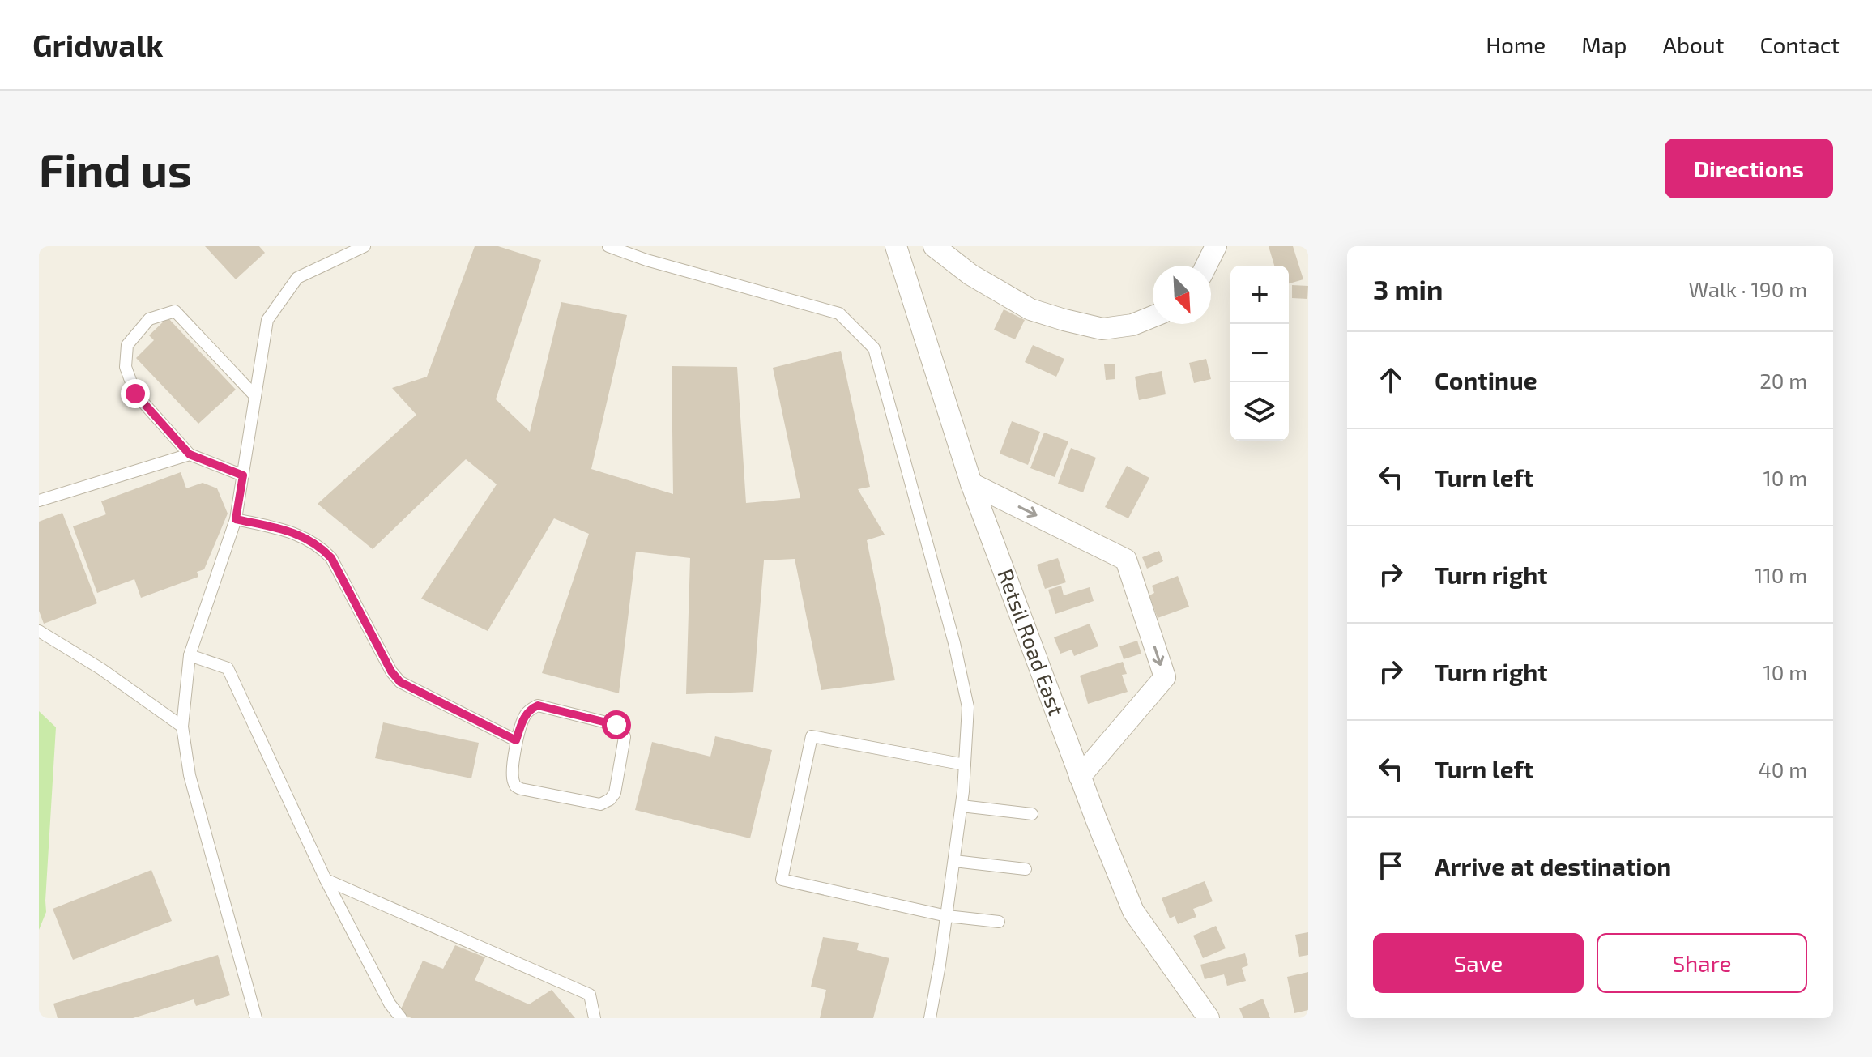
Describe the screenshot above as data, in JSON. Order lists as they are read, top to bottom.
{
  "streets": {
    "street": ["Retsil Road East"]
  },
  "north": "bottom right",
  "page": {
    "header": "Gridwalk",
    "nav": [
      "Home",
      "Map",
      "About",
      "Contact"
    ],
    "buttons": [
      "Directions",
      ["Save", "Share"]
    ],
    "title": "Find us",
    "heading": ["3 min", "Walk · 190 m"],
    "map_buttons": ["+", "−"],
    "list": [
      ["Continue", "20 m"],
      ["Turn left", "10 m"],
      ["Turn right", "110 m"],
      ["Turn right", "10 m"],
      ["Turn left", "40 m"],
      "Arrive at destination"
    ]
  }
}
